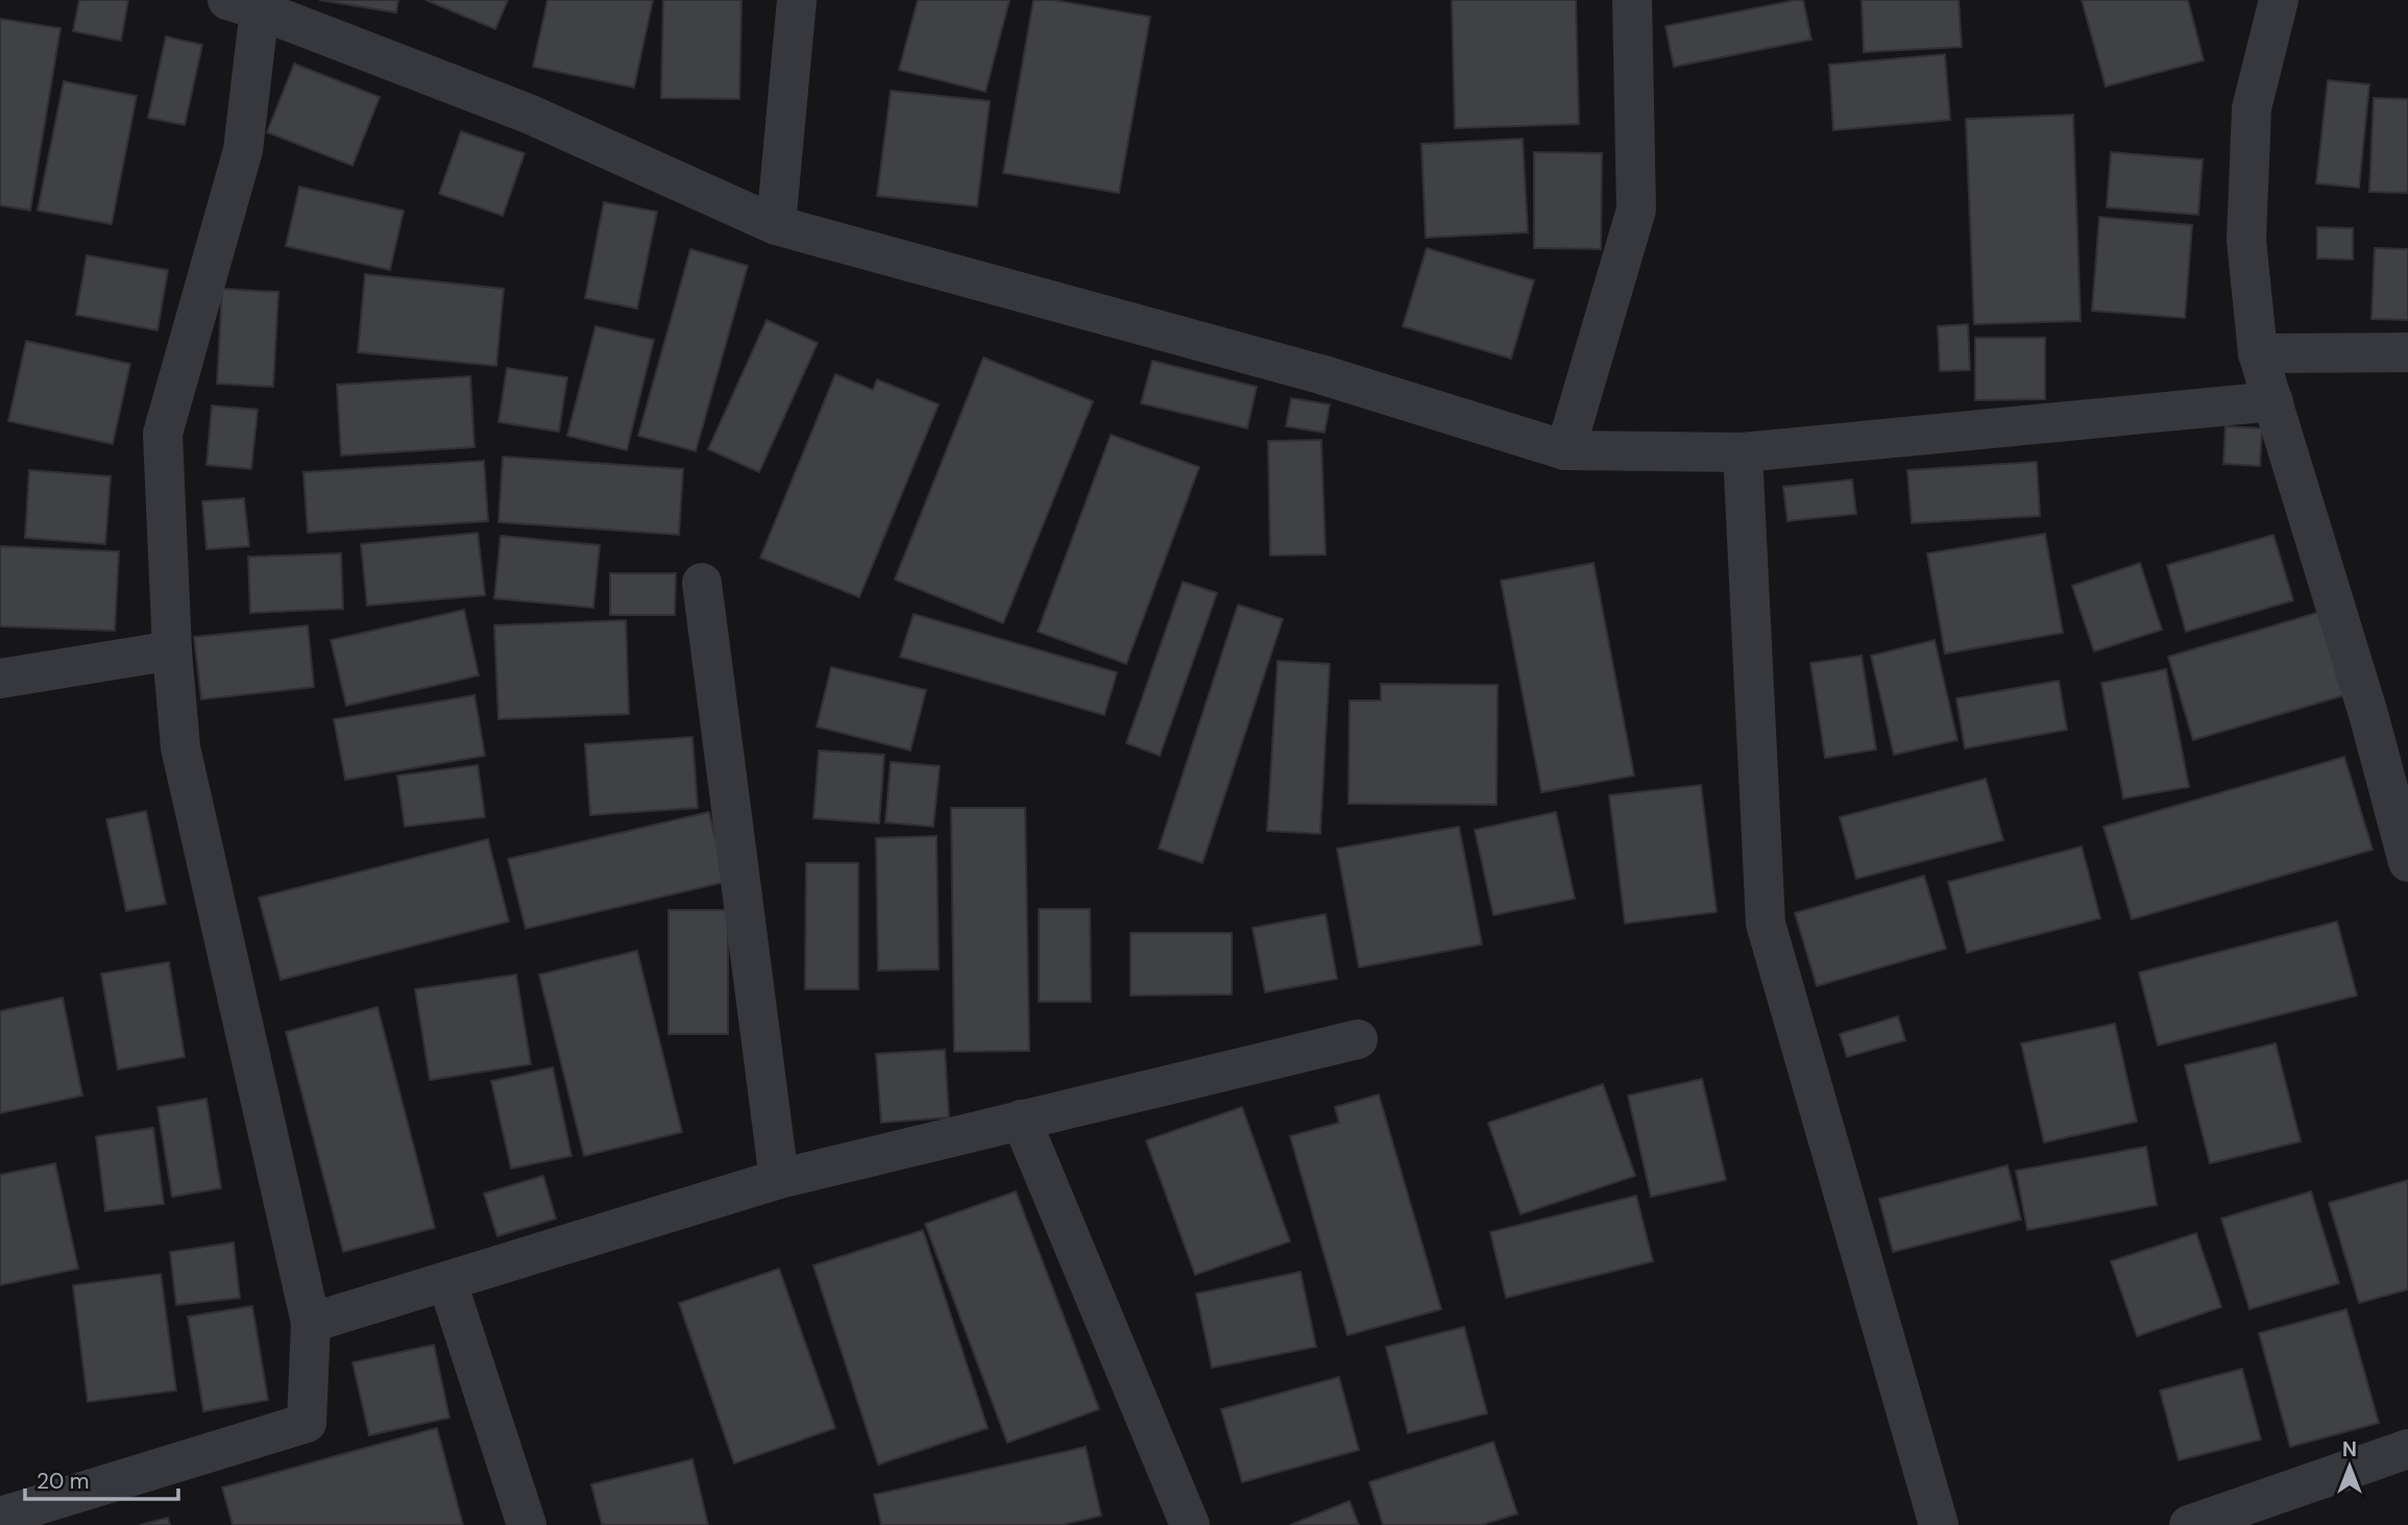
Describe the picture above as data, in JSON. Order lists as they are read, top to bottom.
{
  "scale_bar": "20 m",
  "north": "top"
}
